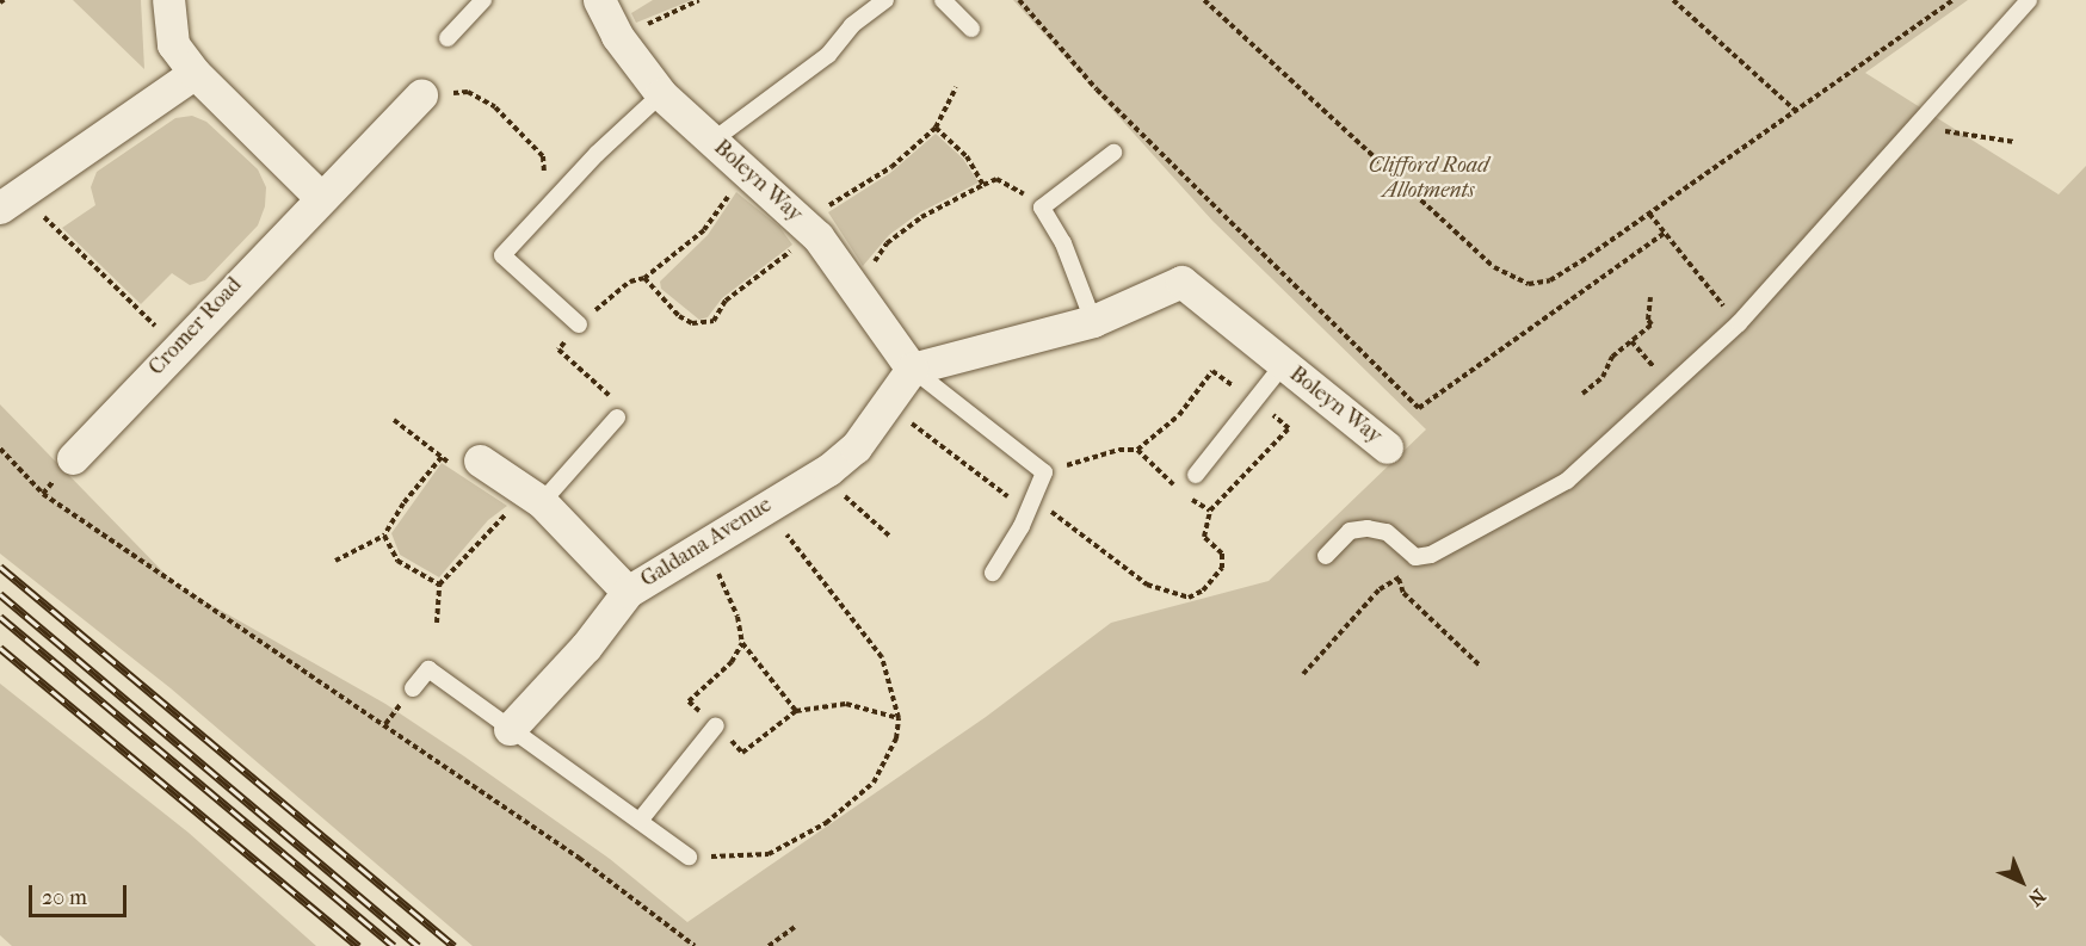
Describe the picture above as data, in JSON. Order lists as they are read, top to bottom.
{
  "streets": {
    "street": ["Boleyn Way", "Cromer Road", "Galdana Avenue"]
  },
  "crossings": [
    ["Boleyn Way", "Galdana Avenue"]
  ],
  "parks": ["Clifford Road Allotments"],
  "scale_bar": "20 m",
  "north": "bottom right"
}
